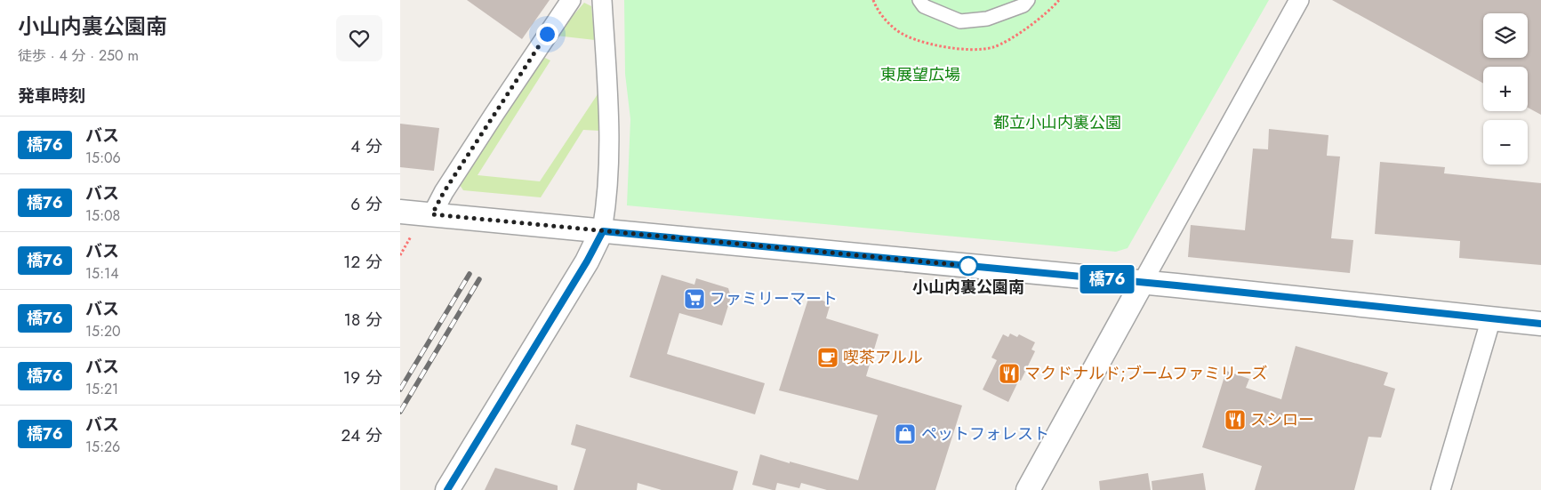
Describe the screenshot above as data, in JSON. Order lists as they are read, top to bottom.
{
  "parks": ["東展望広場", "都立小山内裏公園"],
  "places": {
    "other": ["小山内裏公園南"],
    "supermarket": ["ファミリーマート"],
    "cafe": ["喫茶アルル"],
    "restaurant": ["マクドナルド;ブームファミリーズ", "スシロー"],
    "shop": ["ペットフォレスト"]
  },
  "lines": ["bus line 橋76"],
  "page": {
    "heading": [
      ["小山内裏公園南", "徒歩 · 4 分 · 250 m"],
      "発車時刻"
    ],
    "on_map": "橋76",
    "map_buttons": ["+", "−"],
    "list": [
      {
        "mark": "橋76",
        "name": "バス",
        "note": "15:06",
        "value": "4 分"
      },
      {
        "mark": "橋76",
        "name": "バス",
        "note": "15:08",
        "value": "6 分"
      },
      {
        "mark": "橋76",
        "name": "バス",
        "note": "15:14",
        "value": "12 分"
      },
      {
        "mark": "橋76",
        "name": "バス",
        "note": "15:20",
        "value": "18 分"
      },
      {
        "mark": "橋76",
        "name": "バス",
        "note": "15:21",
        "value": "19 分"
      },
      {
        "mark": "橋76",
        "name": "バス",
        "note": "15:26",
        "value": "24 分"
      }
    ]
  }
}
